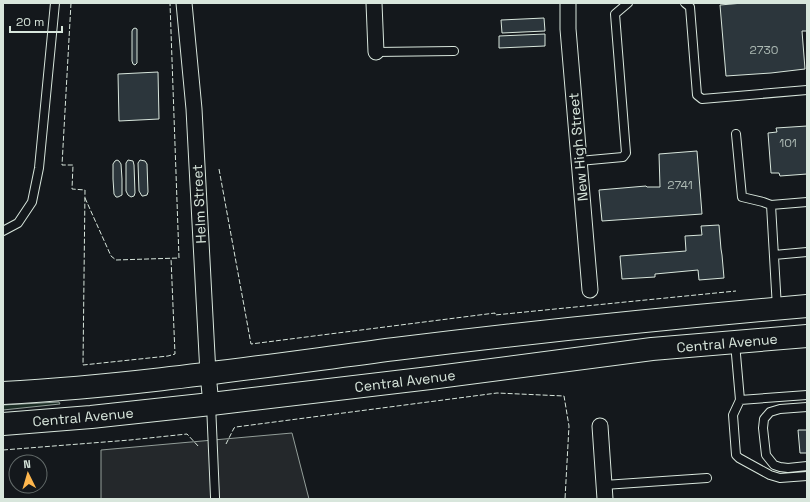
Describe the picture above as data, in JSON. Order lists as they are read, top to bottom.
{
  "streets": {
    "main road": ["Central Avenue"],
    "street": ["New High Street", "Helm Street"]
  },
  "crossings": [
    ["Helm Street", "Central Avenue"]
  ],
  "house_numbers": ["2730", "101", "2741"],
  "scale_bar": "20 m",
  "north": "top"
}
